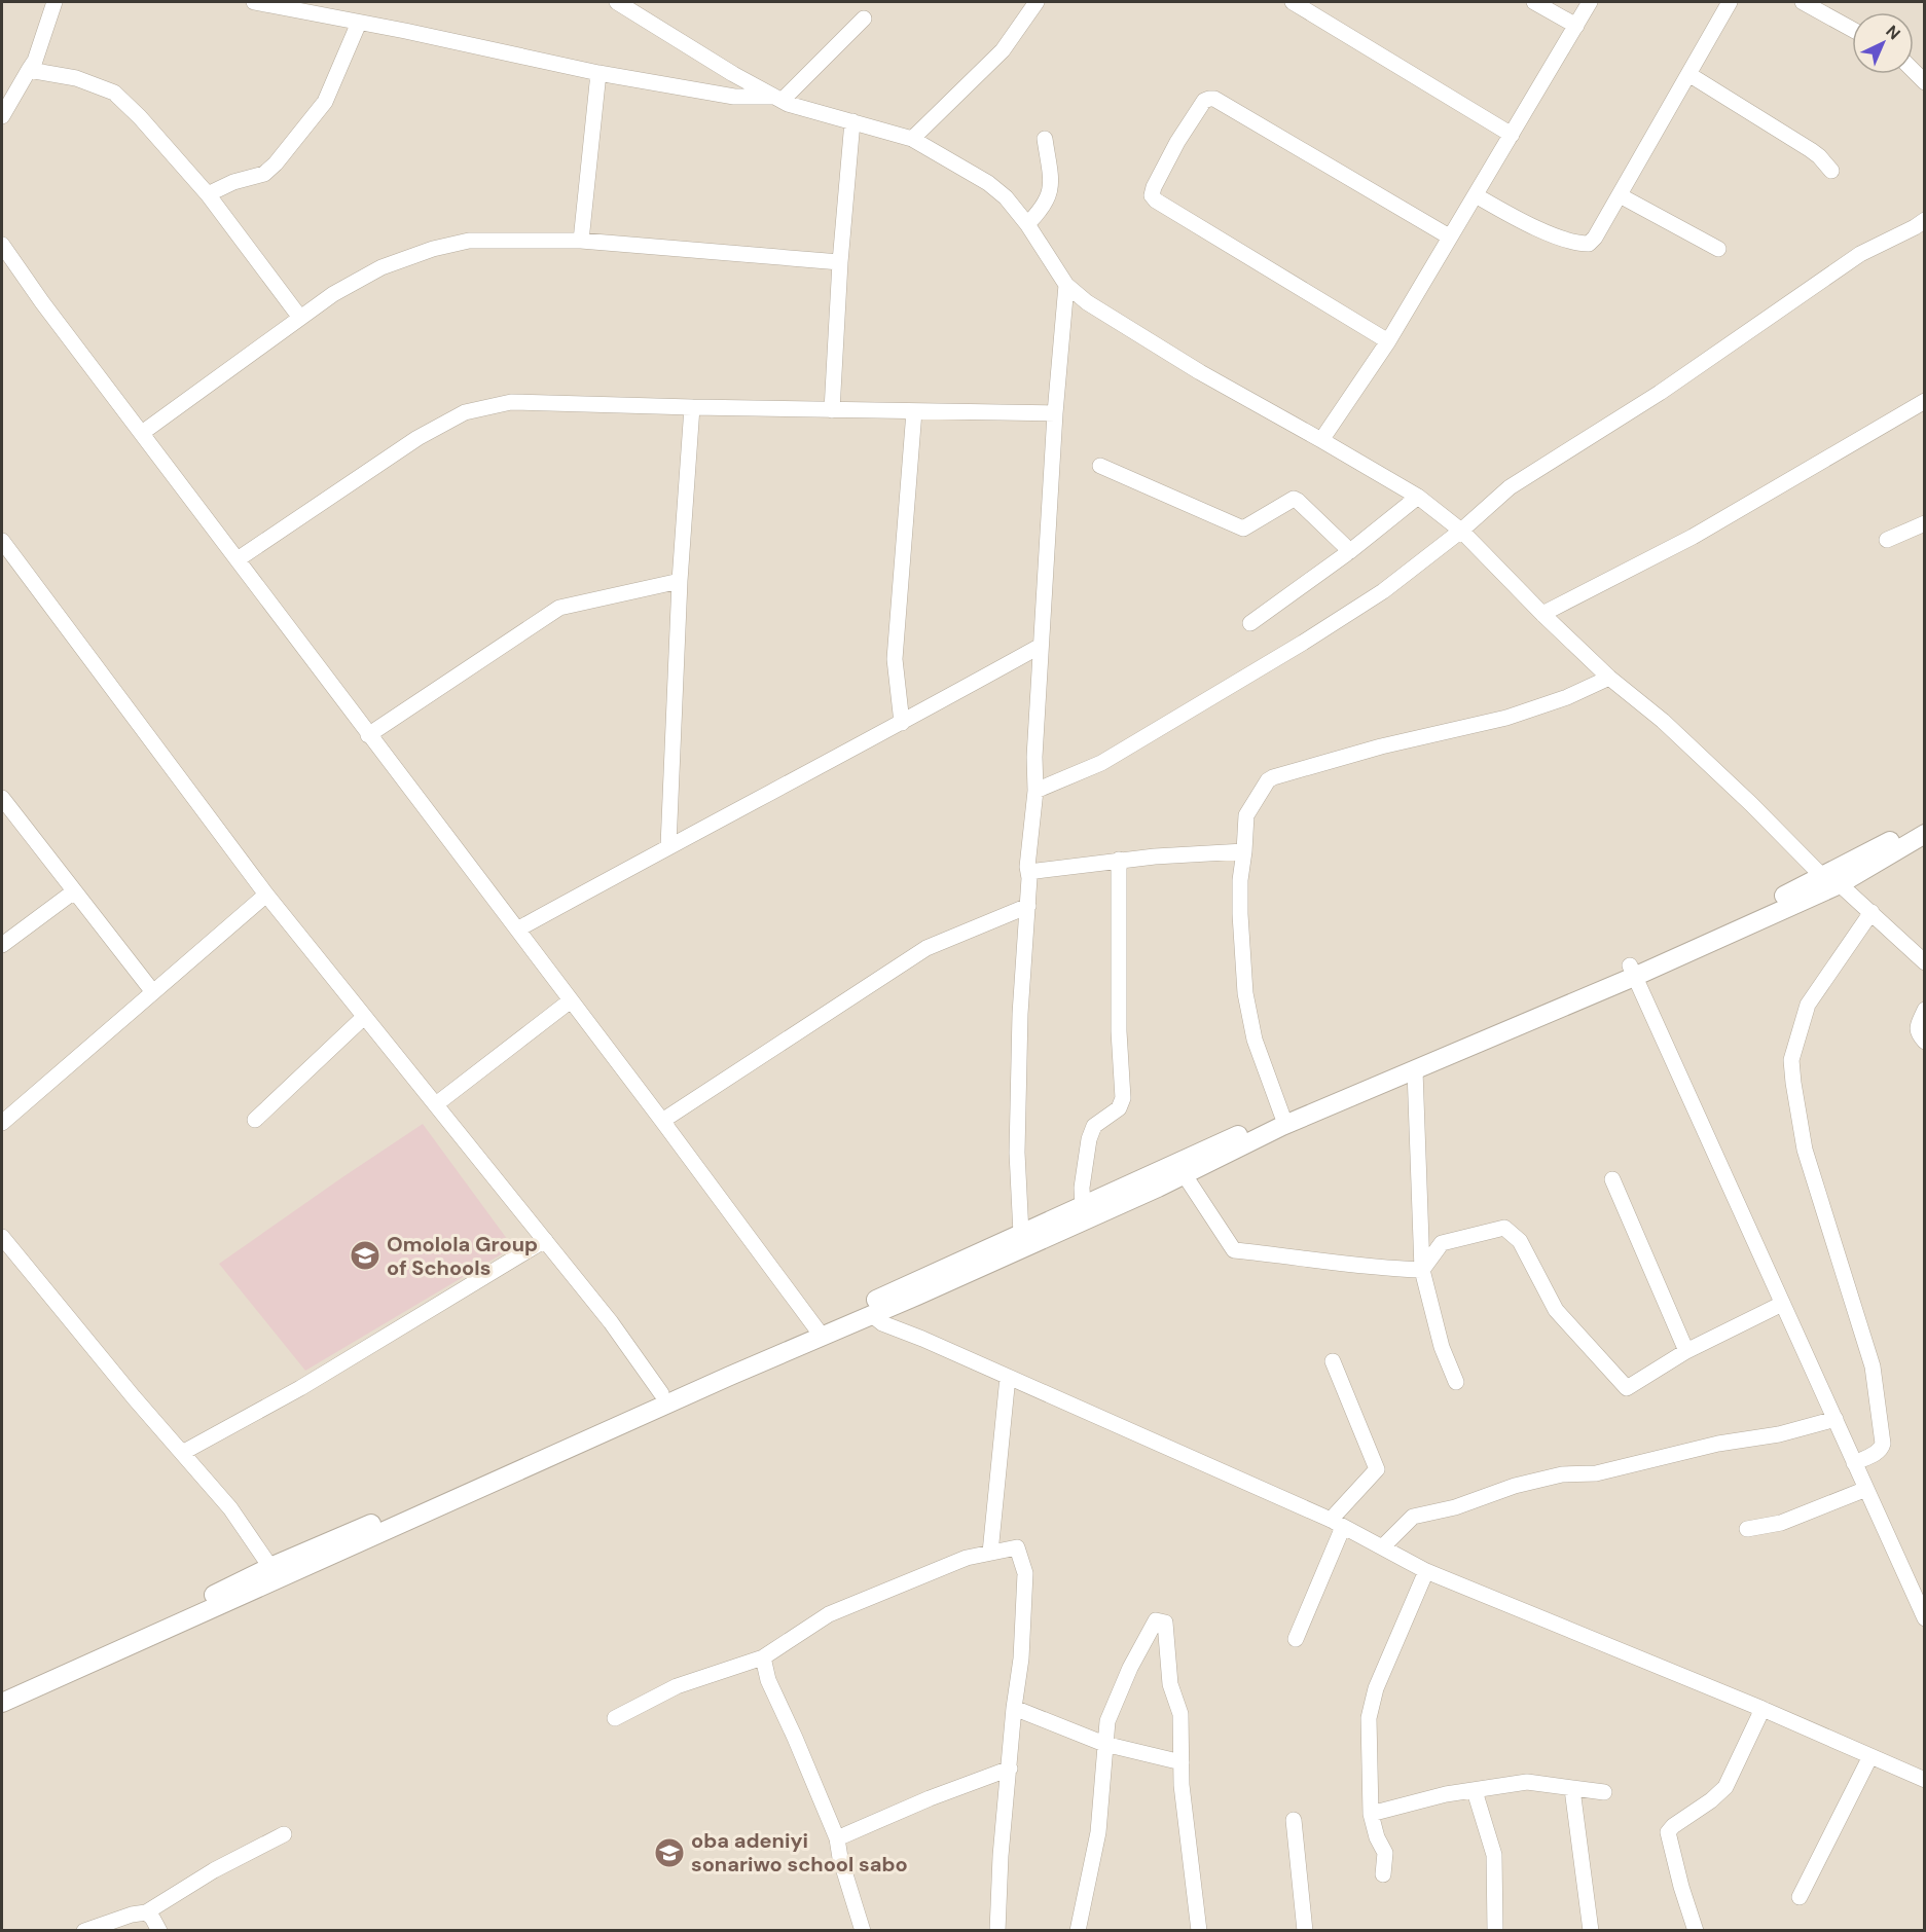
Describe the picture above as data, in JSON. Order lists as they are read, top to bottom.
{
  "places": {
    "school or university": ["Omolola Group of Schools", "oba adeniyi sonariwo school sabo"]
  },
  "north": "top right"
}
